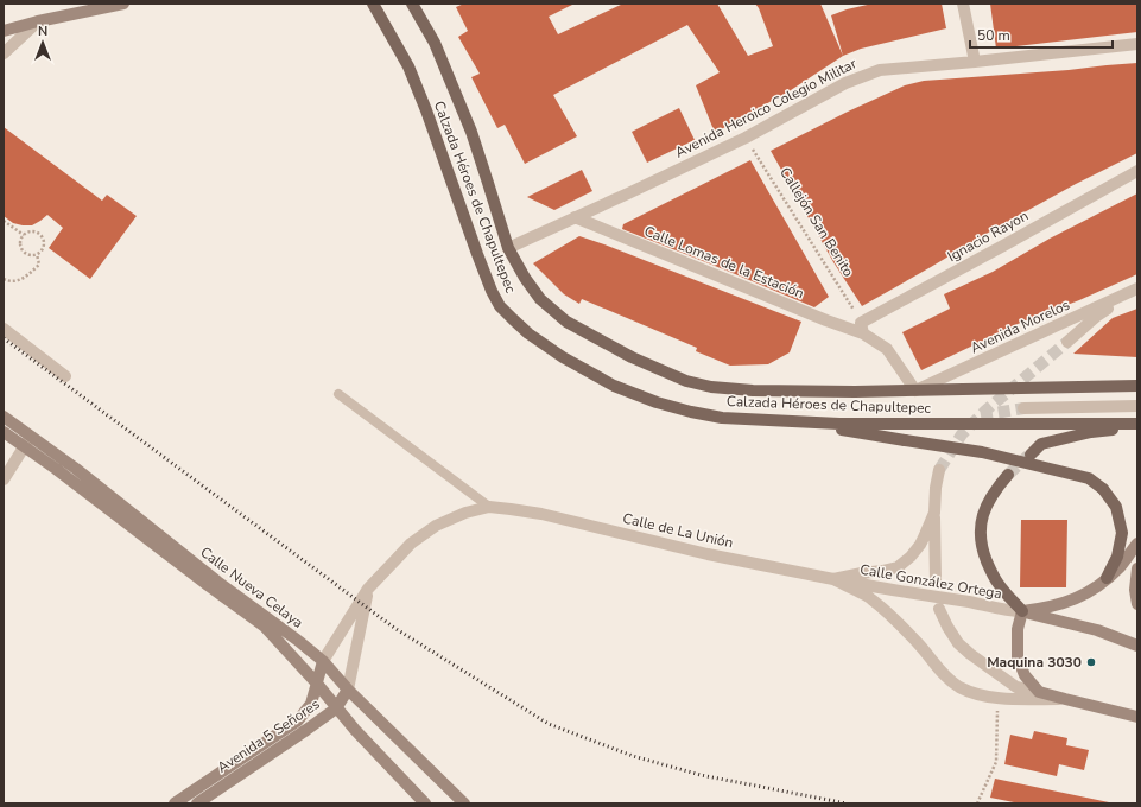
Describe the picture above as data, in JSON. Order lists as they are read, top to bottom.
{
  "streets": {
    "main road": [
      "Calzada Héroes de Chapultepec",
      "Calle González Ortega",
      "Calle Nueva Celaya",
      "Avenida 5 Señores"
    ],
    "street": [
      "Avenida Heroico Colegio Militar",
      "Ignacio Rayon",
      "Calle Lomas de la Estación",
      "Avenida Morelos",
      "Calle de La Unión"
    ],
    "path": ["Callejón San Benito"]
  },
  "crossings": [
    ["Avenida Heroico Colegio Militar", "Calzada Héroes de Chapultepec"],
    ["Avenida Heroico Colegio Militar", "Callejón San Benito"],
    ["Avenida Heroico Colegio Militar", "Calle Lomas de la Estación"],
    ["Calzada Héroes de Chapultepec", "Avenida Morelos"],
    ["Callejón San Benito", "Ignacio Rayon"],
    ["Callejón San Benito", "Calle Lomas de la Estación"],
    ["Ignacio Rayon", "Calle Lomas de la Estación"],
    ["Calle de La Unión", "Calle González Ortega"],
    ["Calle de La Unión", "Avenida 5 Señores"],
    ["Calle Nueva Celaya", "Avenida 5 Señores"]
  ],
  "places": ["Maquina 3030"],
  "scale_bar": "50 m",
  "north": "top"
}
